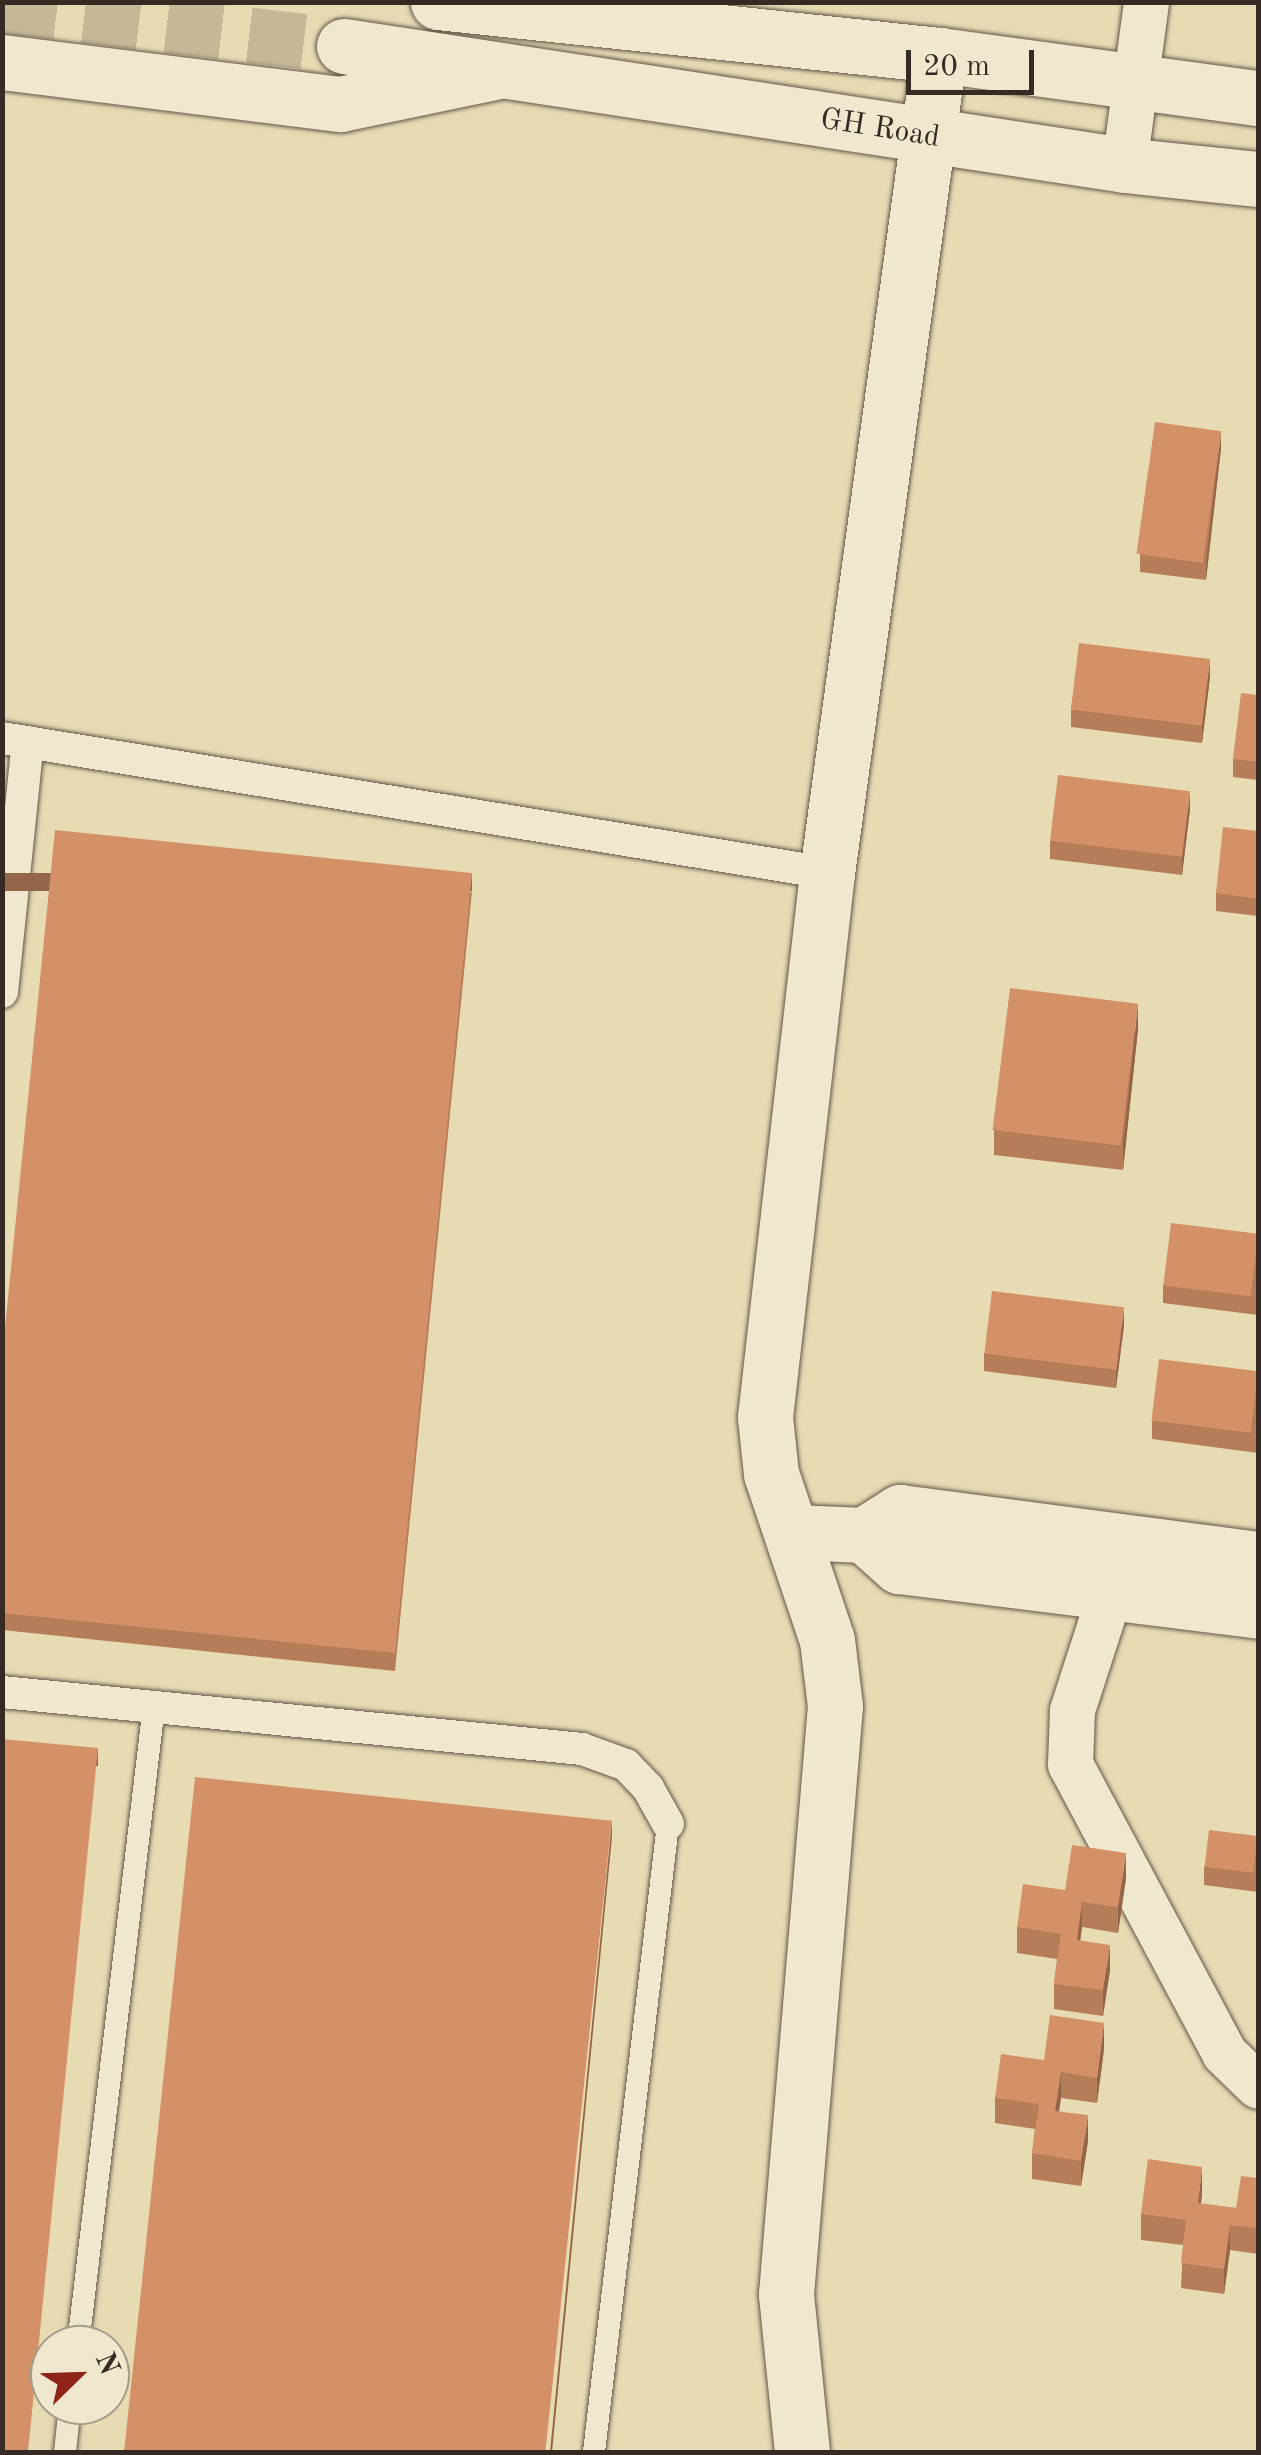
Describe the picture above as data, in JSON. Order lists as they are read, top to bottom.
{
  "streets": {
    "street": ["GH Road"]
  },
  "scale_bar": "20 m",
  "north": "top right"
}
